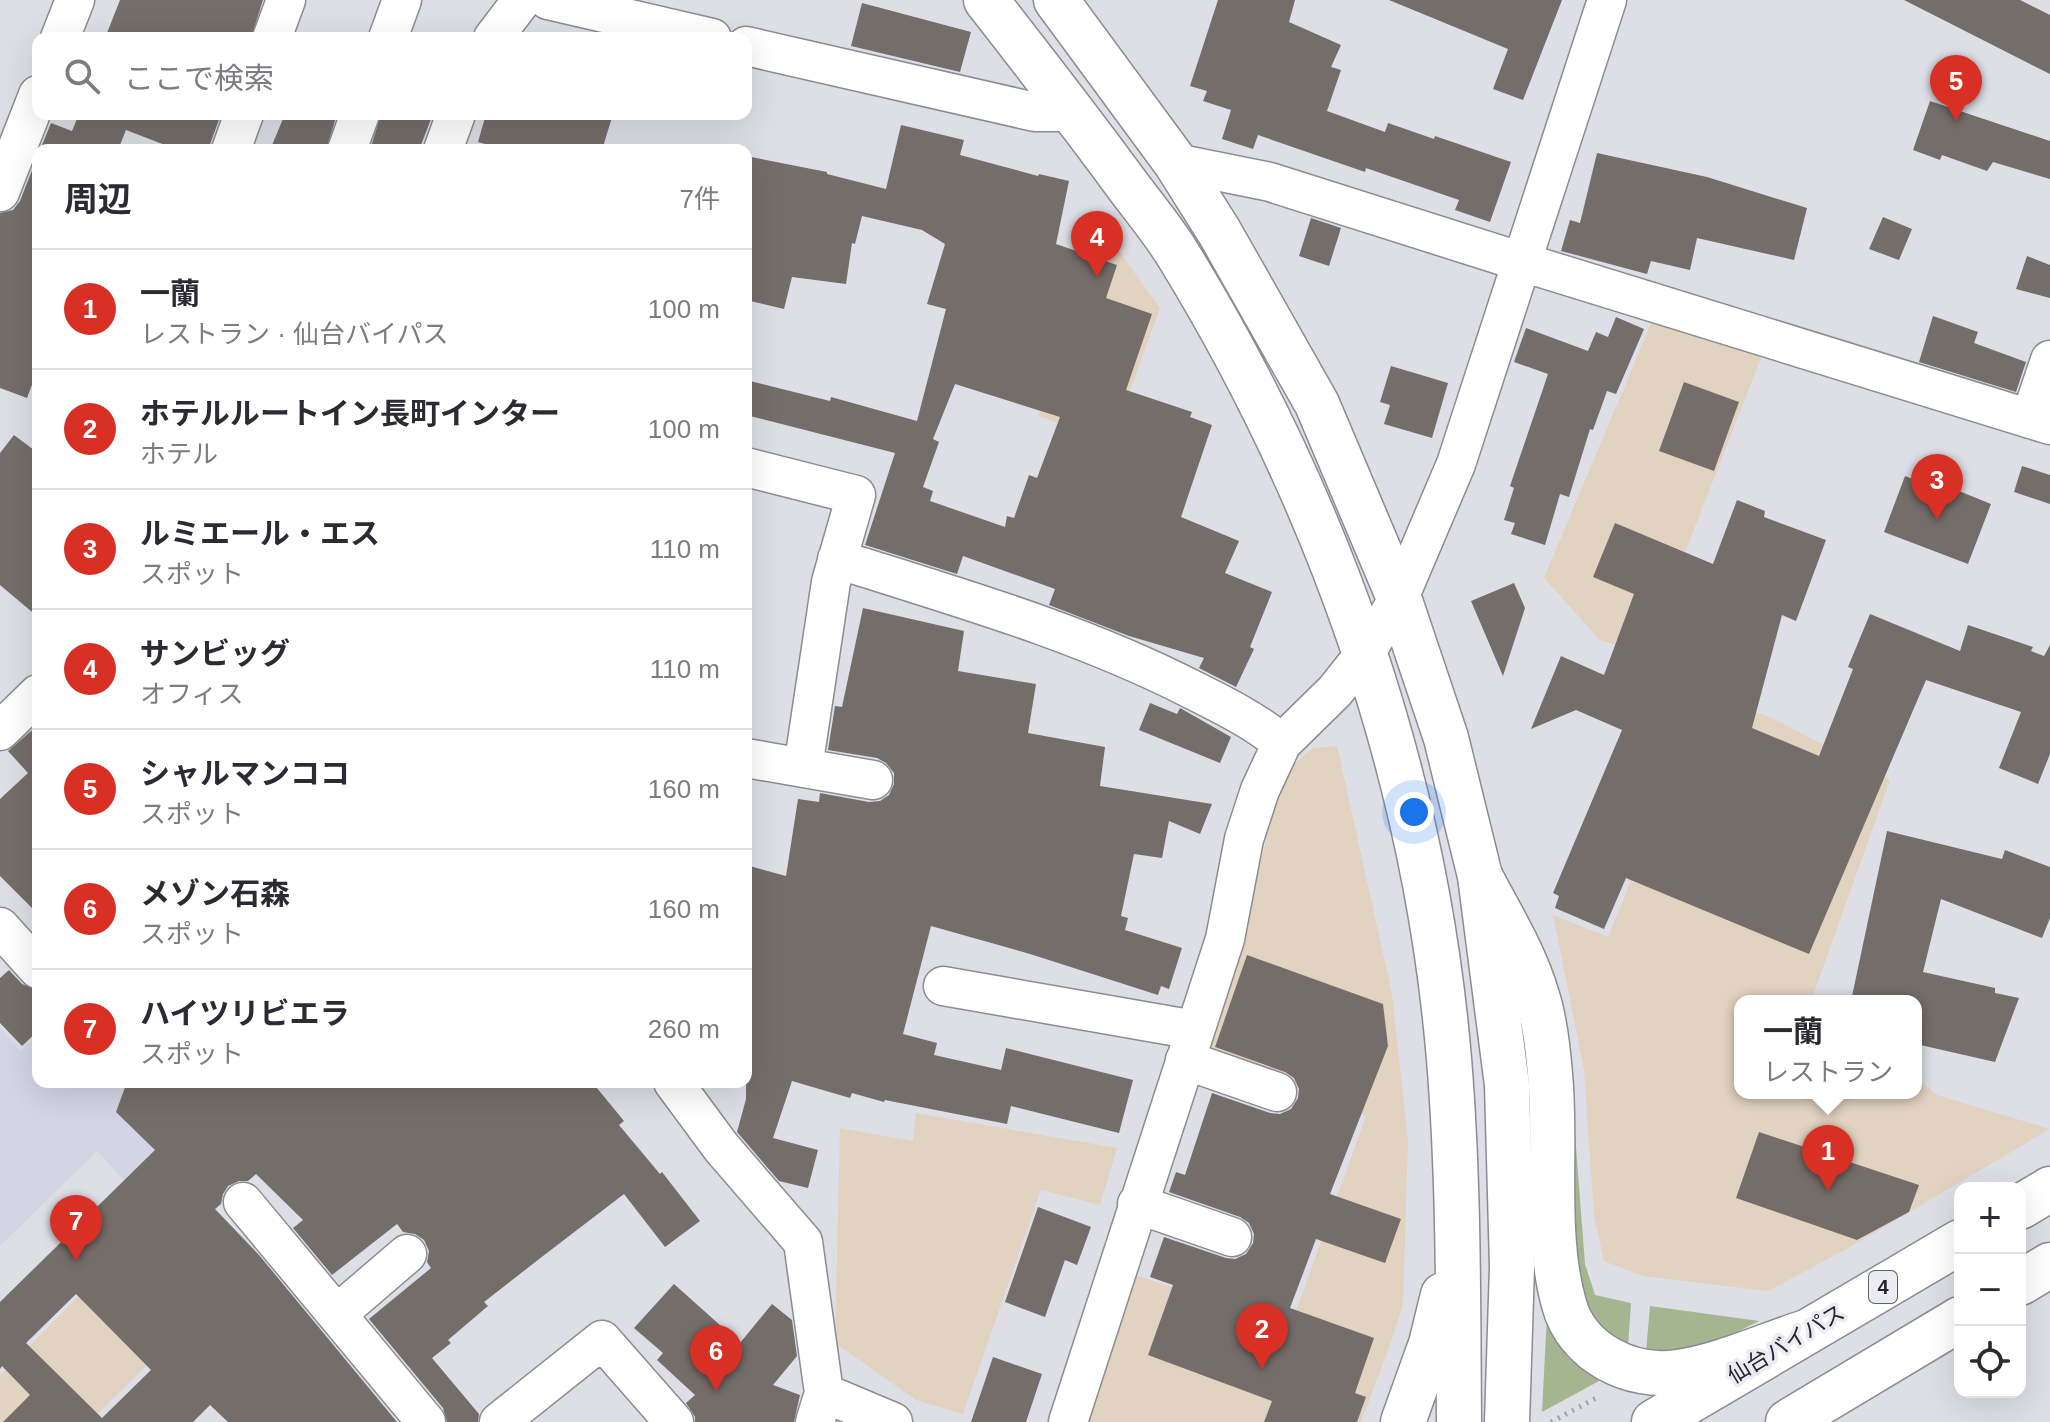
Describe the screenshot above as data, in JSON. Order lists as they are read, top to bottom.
{
  "streets": {
    "main road": ["4", "仙台バイパス"]
  },
  "page": {
    "search": "ここで検索",
    "pins": [
      "5",
      "4",
      "3",
      "1",
      "7",
      "2",
      "6"
    ],
    "heading": ["周辺", "7件"],
    "list": [
      {
        "mark": "1",
        "name": "一蘭",
        "note": "レストラン · 仙台バイパス",
        "value": "100 m"
      },
      {
        "mark": "2",
        "name": "ホテルルートイン長町インター",
        "note": "ホテル",
        "value": "100 m"
      },
      {
        "mark": "3",
        "name": "ルミエール・エス",
        "note": "スポット",
        "value": "110 m"
      },
      {
        "mark": "4",
        "name": "サンビッグ",
        "note": "オフィス",
        "value": "110 m"
      },
      {
        "mark": "5",
        "name": "シャルマンココ",
        "note": "スポット",
        "value": "160 m"
      },
      {
        "mark": "6",
        "name": "メゾン石森",
        "note": "スポット",
        "value": "160 m"
      },
      {
        "mark": "7",
        "name": "ハイツリビエラ",
        "note": "スポット",
        "value": "260 m"
      }
    ],
    "popup": ["一蘭", "レストラン"],
    "map_buttons": ["+", "−"]
  }
}
